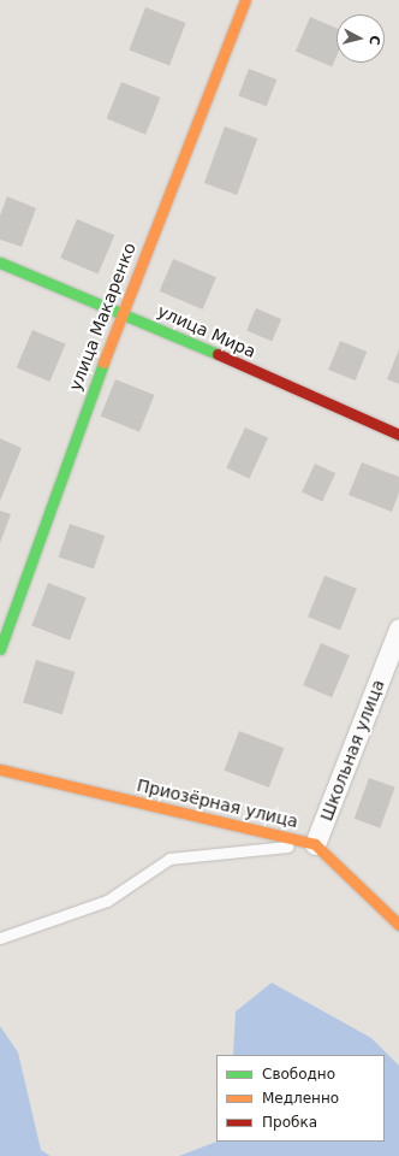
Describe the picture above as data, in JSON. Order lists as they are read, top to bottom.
{
  "streets": {
    "street": [
      "улица Макаренко",
      "улица Мира",
      "Школьная улица",
      "Приозёрная улица"
    ]
  },
  "crossings": [
    ["улица Макаренко", "улица Мира"],
    ["Школьная улица", "Приозёрная улица"]
  ],
  "legend": ["Свободно", "Медленно", "Пробка"],
  "north": "right"
}
